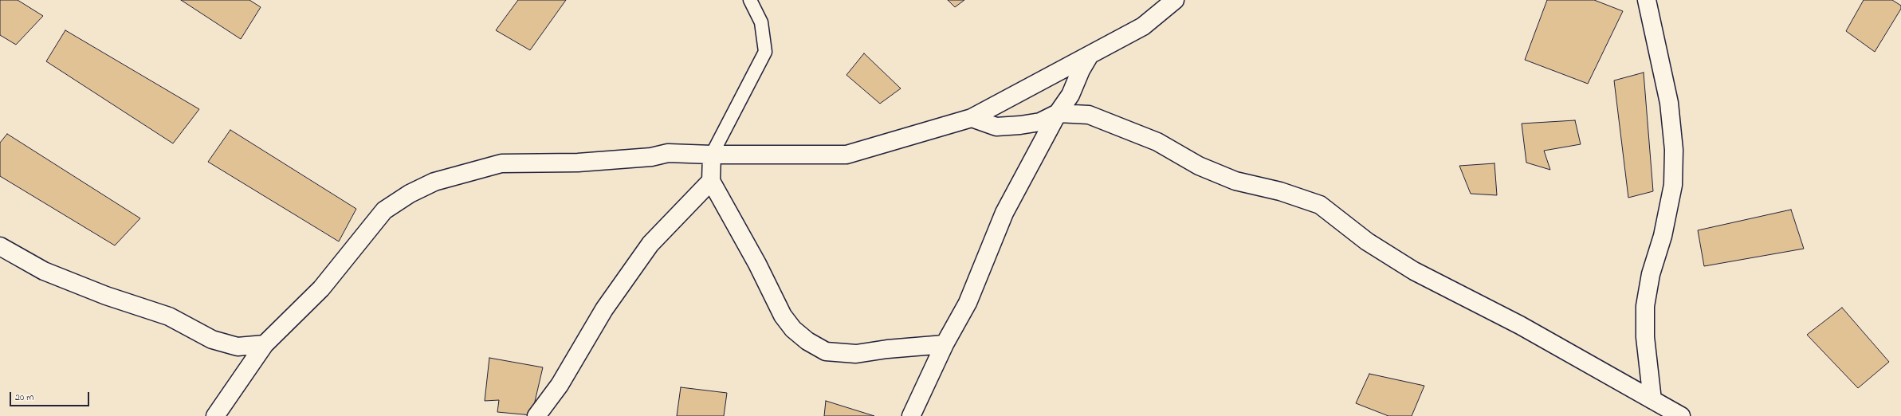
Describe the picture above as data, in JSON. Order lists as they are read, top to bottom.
{
  "scale_bar": "20 m"
}
